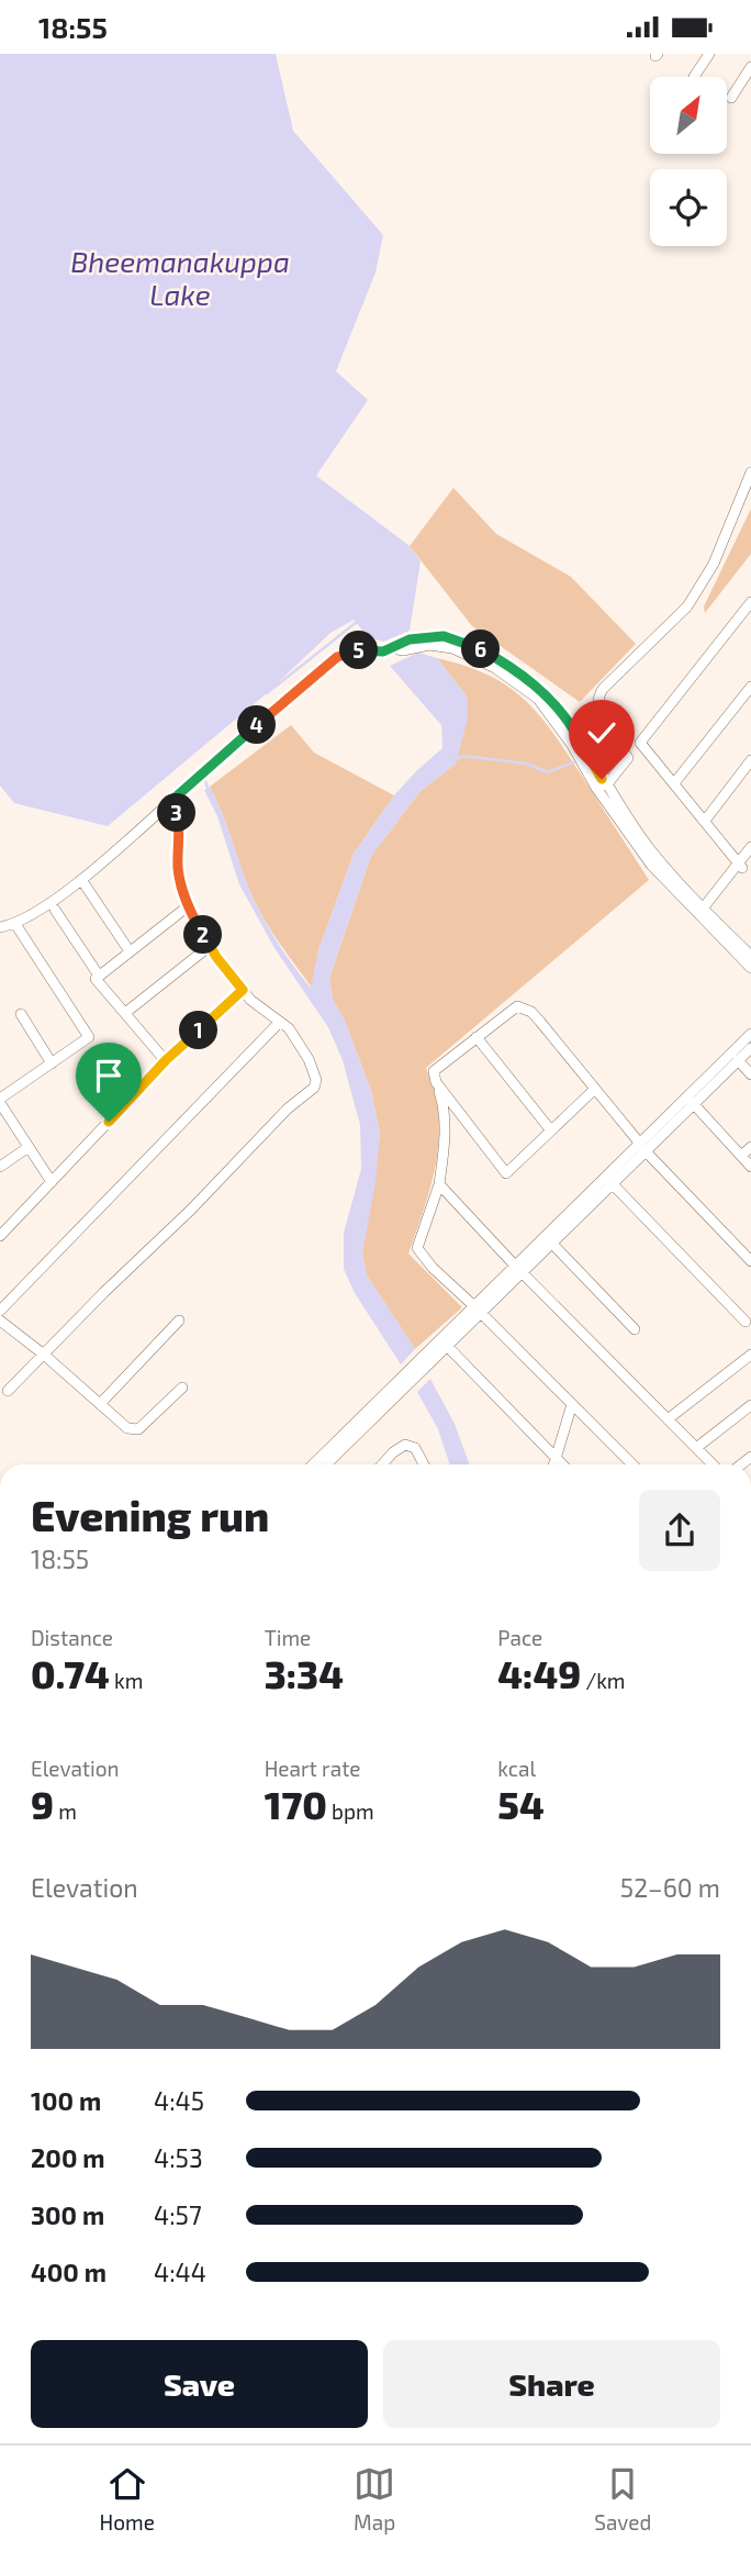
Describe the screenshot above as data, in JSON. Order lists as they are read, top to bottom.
{
  "water": ["Bheemanakuppa Lake"],
  "north": "top right",
  "page": {
    "status": "18:55",
    "pins": [
      "6",
      "5",
      "4",
      "3",
      "2",
      "1"
    ],
    "heading": ["Evening run", "18:55"],
    "stats": [
      ["Distance", "0.74 km"],
      ["Time", "3:34"],
      ["Pace", "4:49 /km"],
      ["Elevation", "9 m"],
      ["Heart rate", "170 bpm"],
      ["kcal", "54"]
    ],
    "chart": ["Elevation", "52–60 m"],
    "list": [
      {
        "name": "100 m",
        "note": "4:45"
      },
      {
        "name": "200 m",
        "note": "4:53"
      },
      {
        "name": "300 m",
        "note": "4:57"
      },
      {
        "name": "400 m",
        "note": "4:44"
      }
    ],
    "buttons": ["Save", "Share"],
    "tabs": ["Home", "Map", "Saved"]
  }
}
